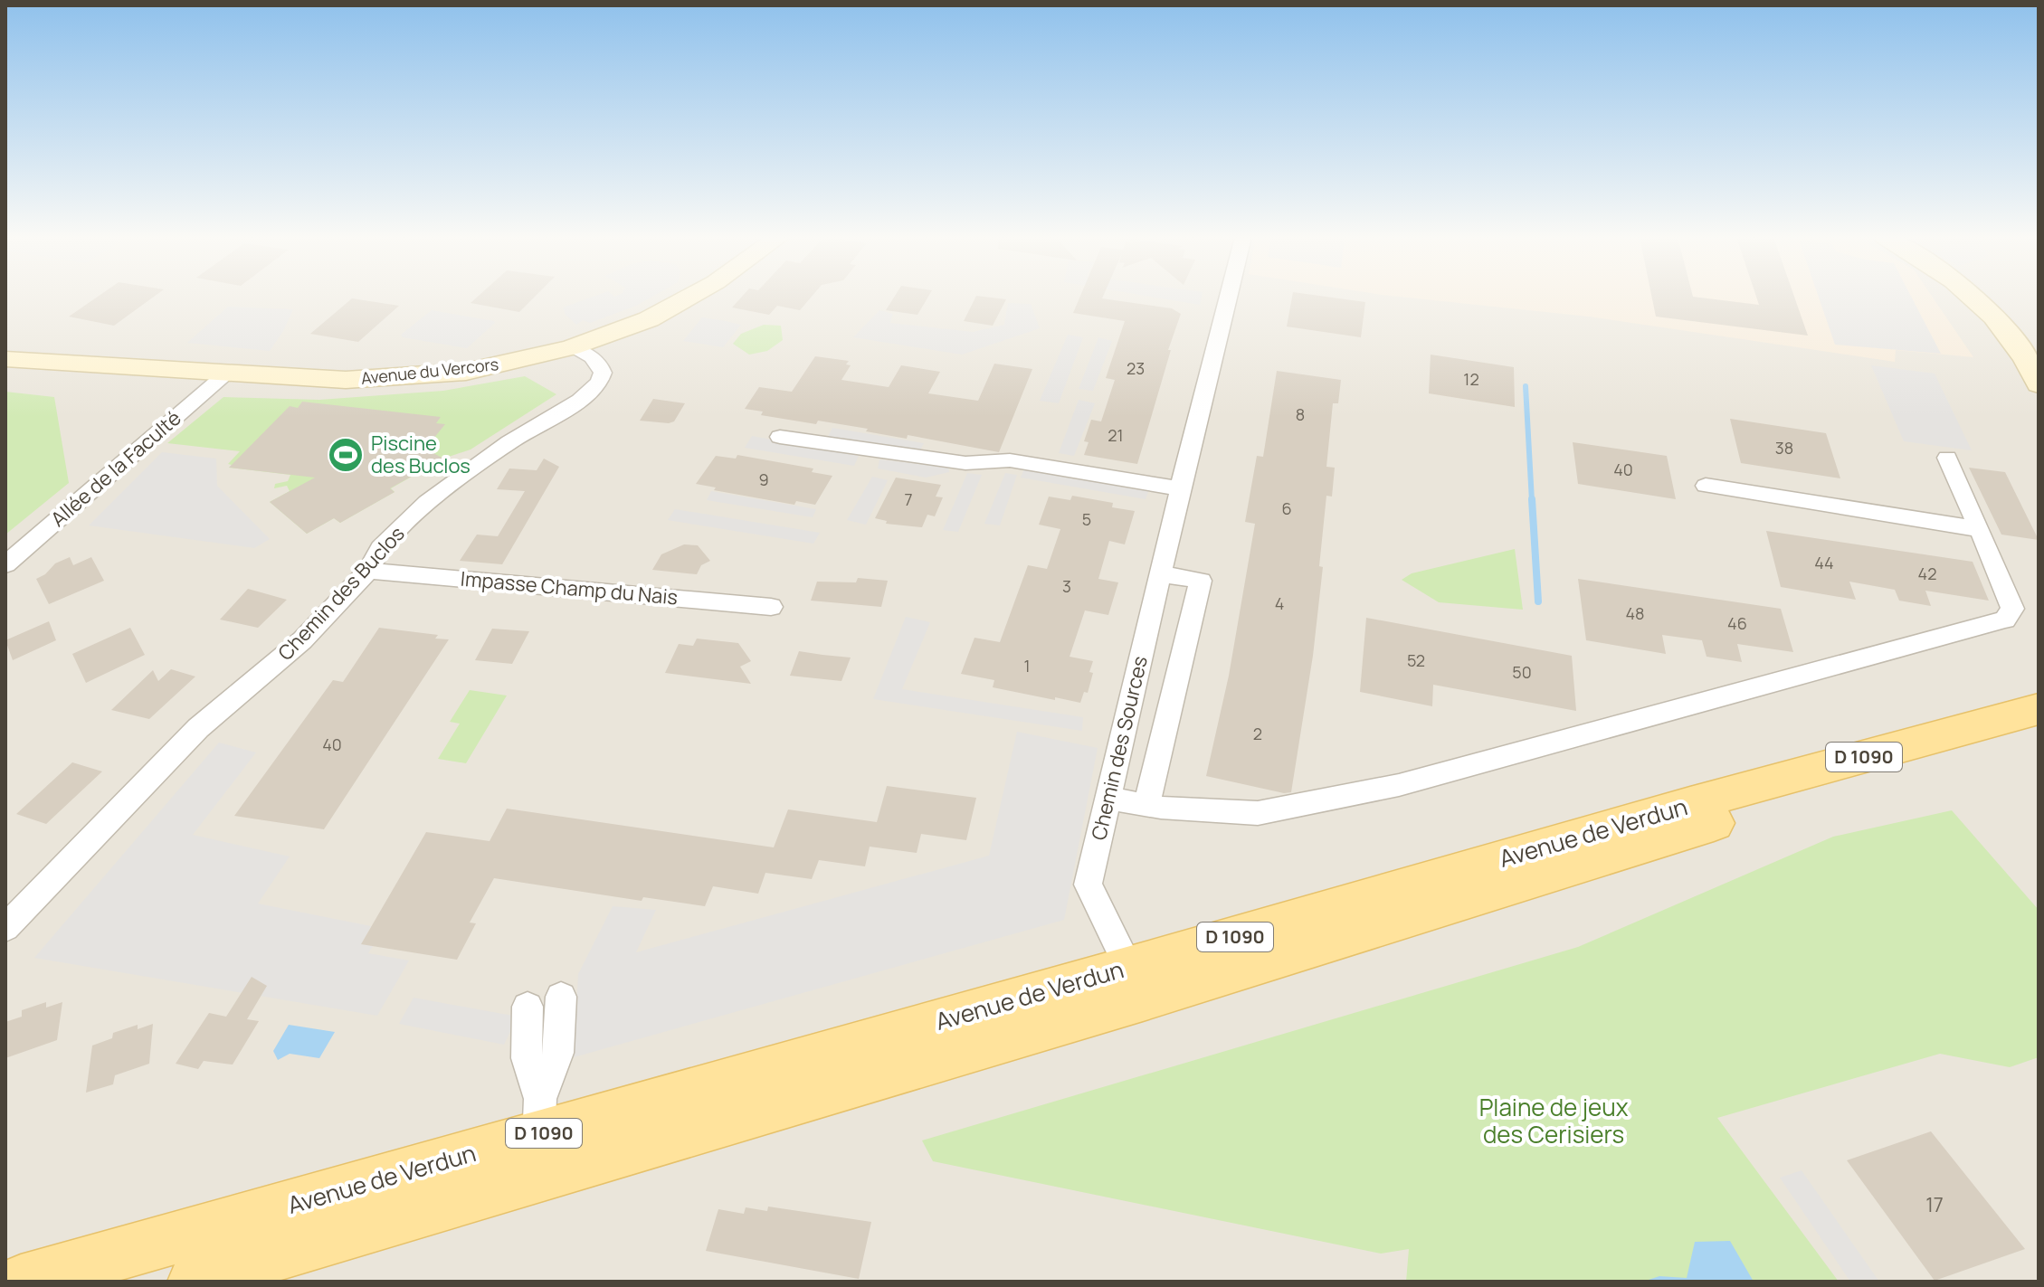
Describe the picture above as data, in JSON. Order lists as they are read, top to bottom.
{
  "streets": {
    "main road": ["D 1090", "Avenue de Verdun"],
    "street": [
      "Avenue du Vercors",
      "Allée de la Faculté",
      "Impasse Champ du Nais",
      "Chemin des Buclos",
      "Chemin des Sources"
    ]
  },
  "crossings": [
    ["Avenue du Vercors", "Allée de la Faculté"],
    ["Avenue du Vercors", "Chemin des Buclos"],
    ["Impasse Champ du Nais", "Chemin des Buclos"],
    ["Chemin des Sources", "Avenue de Verdun"]
  ],
  "parks": ["Plaine de jeux des Cerisiers"],
  "places": {
    "sports": ["Piscine des Buclos"]
  },
  "house_numbers": [
    "23",
    "12",
    "8",
    "21",
    "38",
    "40",
    "9",
    "7",
    "6",
    "5",
    "44",
    "42",
    "3",
    "4",
    "48",
    "46",
    "52",
    "1",
    "50",
    "2",
    "40",
    "17"
  ]
}
